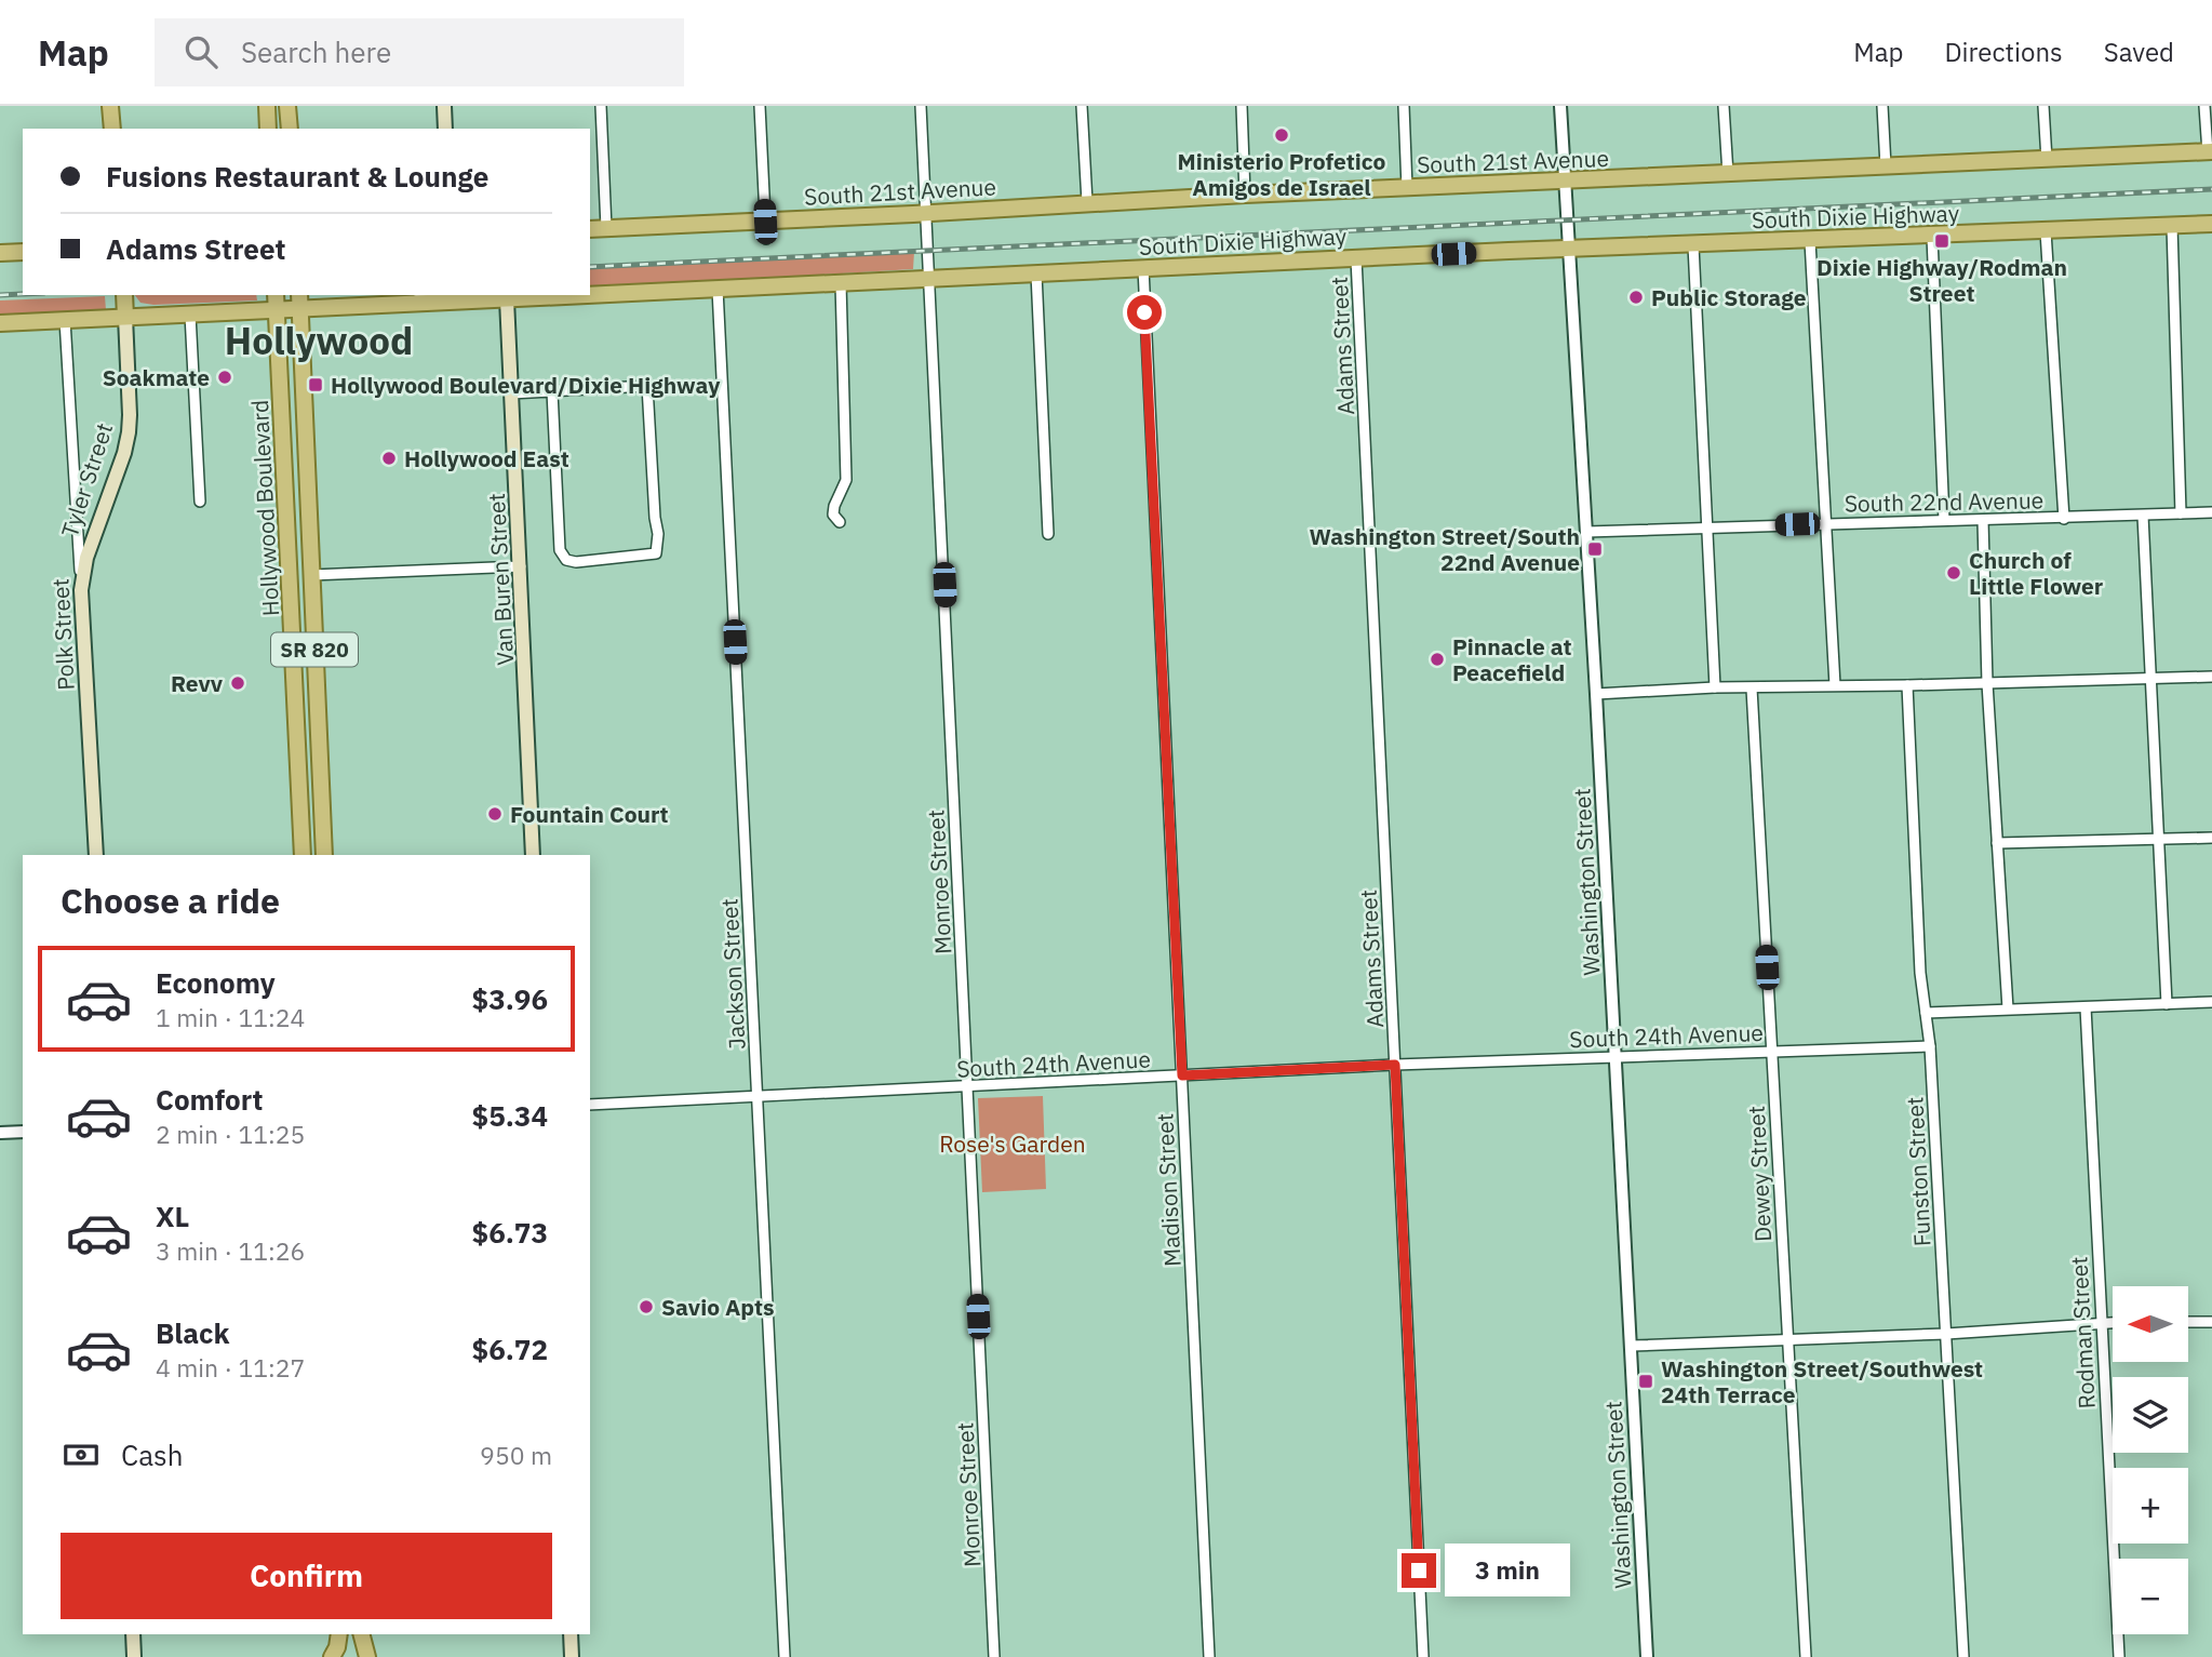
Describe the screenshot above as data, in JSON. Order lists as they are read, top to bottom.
{
  "streets": {
    "main road": [
      "South 21st Avenue",
      "South Dixie Highway",
      "Tyler Street",
      "Hollywood Boulevard",
      "Van Buren Street",
      "Polk Street",
      "SR 820"
    ],
    "street": [
      "Adams Street",
      "South 22nd Avenue",
      "Monroe Street",
      "Washington Street",
      "Jackson Street",
      "South 24th Avenue",
      "Funston Street",
      "Dewey Street",
      "Madison Street",
      "Rodman Street"
    ]
  },
  "crossings": [
    ["South 21st Avenue", "Monroe Street"],
    ["South 21st Avenue", "Washington Street"],
    ["South Dixie Highway", "Adams Street"],
    ["South Dixie Highway", "Tyler Street"],
    ["South Dixie Highway", "Hollywood Boulevard"],
    ["South Dixie Highway", "Van Buren Street"],
    ["South Dixie Highway", "Polk Street"],
    ["South Dixie Highway", "Monroe Street"],
    ["South Dixie Highway", "Washington Street"],
    ["South Dixie Highway", "Jackson Street"],
    ["South Dixie Highway", "Madison Street"],
    ["Adams Street", "South 24th Avenue"],
    ["Tyler Street", "Polk Street"],
    ["South 22nd Avenue", "Washington Street"],
    ["Monroe Street", "South 24th Avenue"],
    ["Washington Street", "South 24th Avenue"],
    ["Jackson Street", "South 24th Avenue"],
    ["South 24th Avenue", "Funston Street"],
    ["South 24th Avenue", "Dewey Street"],
    ["South 24th Avenue", "Madison Street"]
  ],
  "districts": ["Hollywood"],
  "parks": ["Rose's Garden"],
  "places": {
    "other": [
      "Ministerio Profetico Amigos de Israel",
      "Public Storage",
      "Soakmate",
      "Hollywood East",
      "Church of Little Flower",
      "Pinnacle at Peacefield",
      "Revv",
      "Fountain Court",
      "Savio Apts"
    ],
    "transit": [
      "Dixie Highway/Rodman Street",
      "Hollywood Boulevard/Dixie Highway",
      "Washington Street/South 22nd Avenue",
      "Washington Street/Southwest 24th Terrace"
    ]
  },
  "north": "left",
  "page": {
    "header": "Map",
    "search": "Search here",
    "nav": ["Map", "Directions", "Saved"],
    "banner": ["Fusions Restaurant & Lounge", "Adams Street"],
    "heading": "Choose a ride",
    "list": [
      {
        "name": "Economy",
        "note": "1 min · 11:24",
        "value": "$3.96"
      },
      {
        "name": "Comfort",
        "note": "2 min · 11:25",
        "value": "$5.34"
      },
      {
        "name": "XL",
        "note": "3 min · 11:26",
        "value": "$6.73"
      },
      {
        "name": "Black",
        "note": "4 min · 11:27",
        "value": "$6.72"
      }
    ],
    "map_buttons": ["+", "−"],
    "pay": ["Cash", "950 m"],
    "buttons": "Confirm",
    "bubble": "3 min"
  }
}
